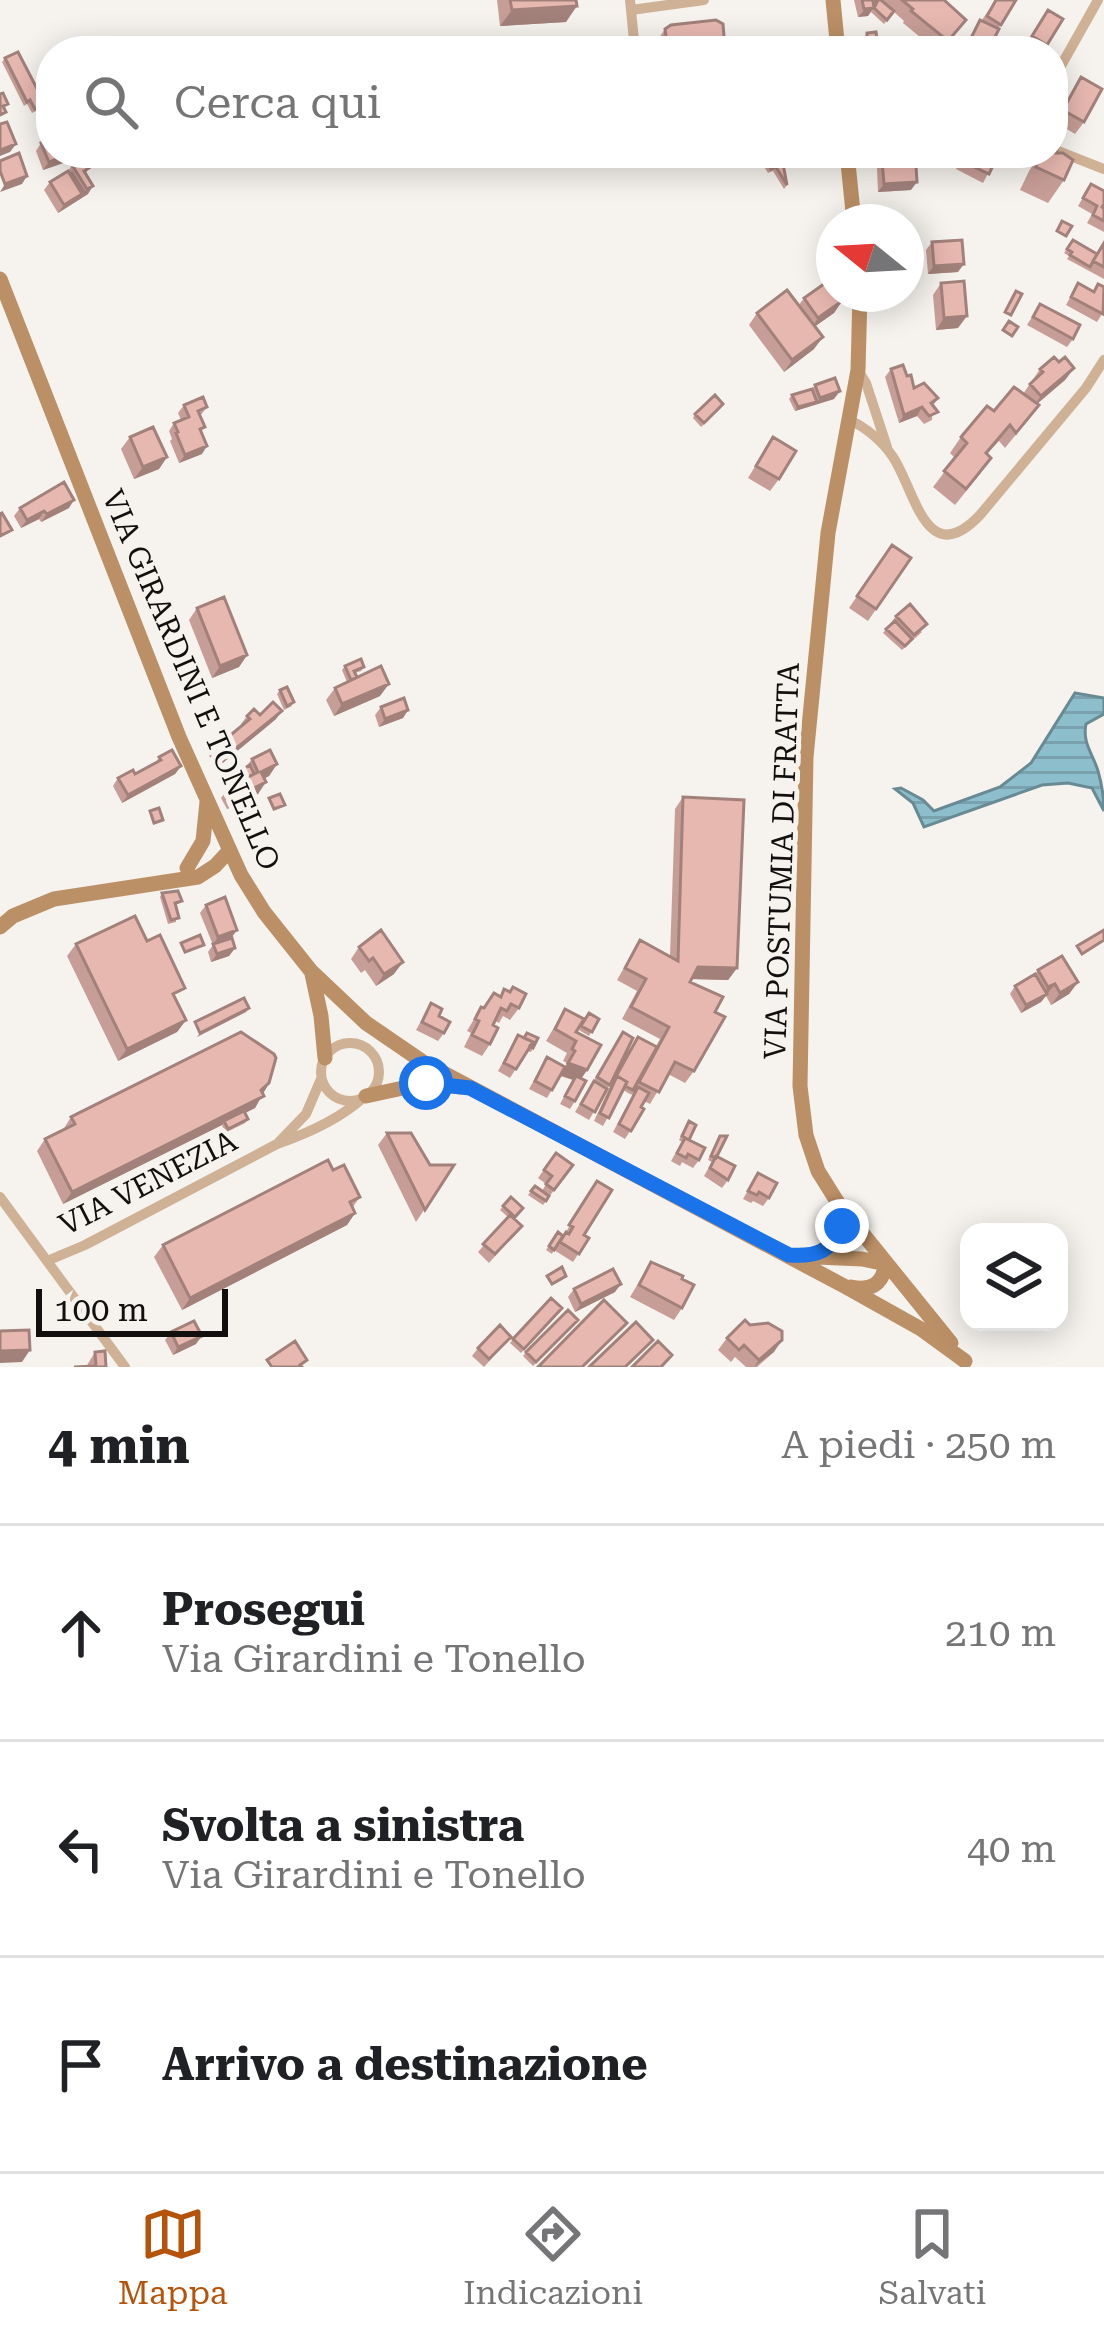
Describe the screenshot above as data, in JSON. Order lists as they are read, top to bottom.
{
  "streets": {
    "main road": ["VIA GIRARDINI E TONELLO", "VIA POSTUMIA DI FRATTA"],
    "street": ["VIA VENEZIA"]
  },
  "crossings": [
    ["VIA GIRARDINI E TONELLO", "VIA POSTUMIA DI FRATTA"]
  ],
  "scale_bar": "100 m",
  "north": "left",
  "page": {
    "search": "Cerca qui",
    "scale": "100 m",
    "heading": ["4 min", "A piedi · 250 m"],
    "list": [
      ["Prosegui", "Via Girardini e Tonello", "210 m"],
      ["Svolta a sinistra", "Via Girardini e Tonello", "40 m"],
      "Arrivo a destinazione"
    ],
    "nav": ["Mappa", "Indicazioni", "Salvati"]
  }
}
